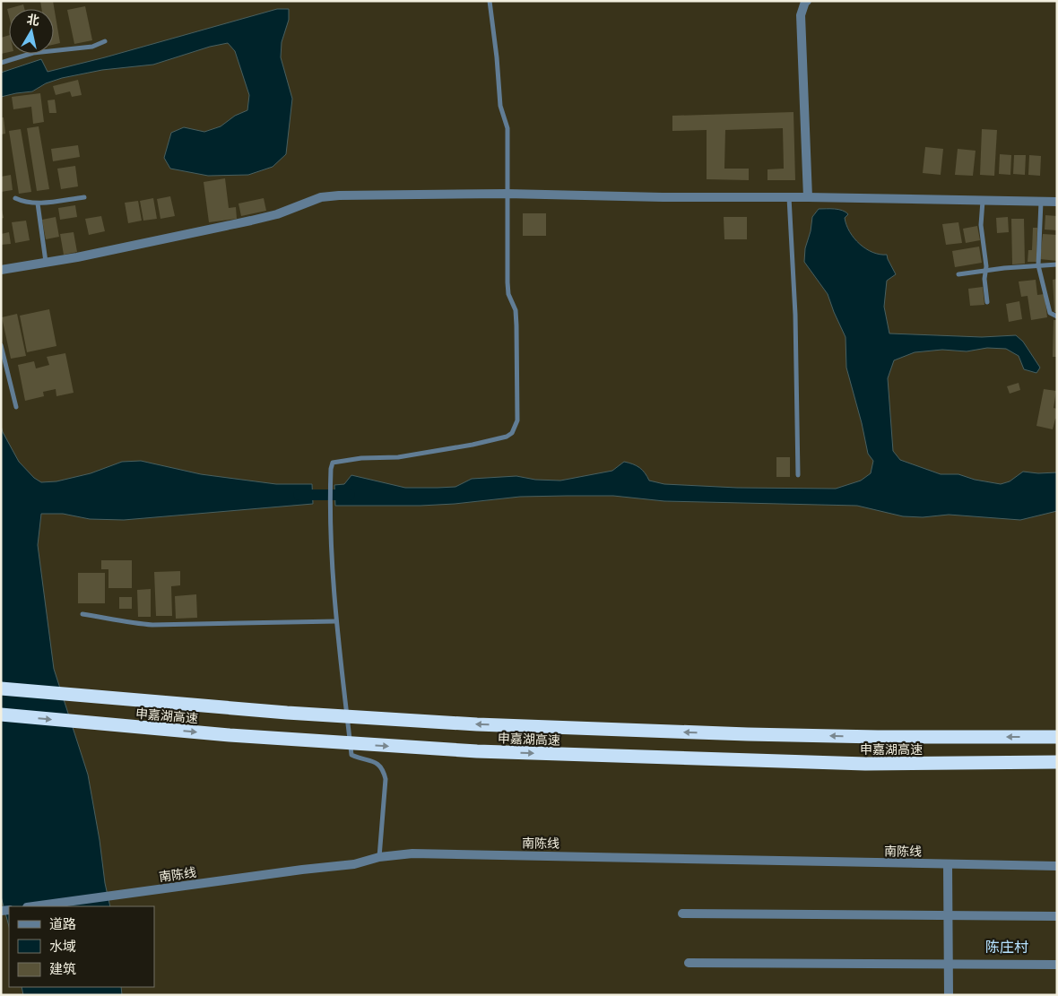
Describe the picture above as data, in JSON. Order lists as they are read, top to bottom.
{
  "streets": {
    "highway": ["申嘉湖高速"],
    "street": ["南陈线"]
  },
  "districts": ["陈庄村"],
  "legend": ["道路", "水域", "建筑"],
  "north": "top"
}
